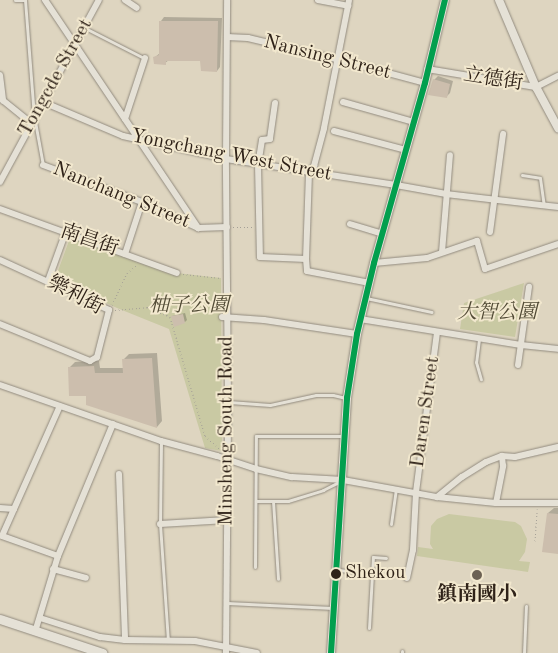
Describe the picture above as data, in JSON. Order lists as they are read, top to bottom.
{
  "streets": {
    "street": [
      "Nansing Street",
      "Tongcde Street",
      "立德街",
      "Yongchang West Street",
      "Nanchang Street",
      "南昌街",
      "樂利街",
      "Daren Street",
      "Minsheng South Road"
    ]
  },
  "crossings": [
    ["Nansing Street", "Minsheng South Road"],
    ["Tongcde Street", "Yongchang West Street"],
    ["Yongchang West Street", "Minsheng South Road"]
  ],
  "parks": ["柚子公園", "大智公園"],
  "places": ["Shekou", "鎮南國小"]
}
